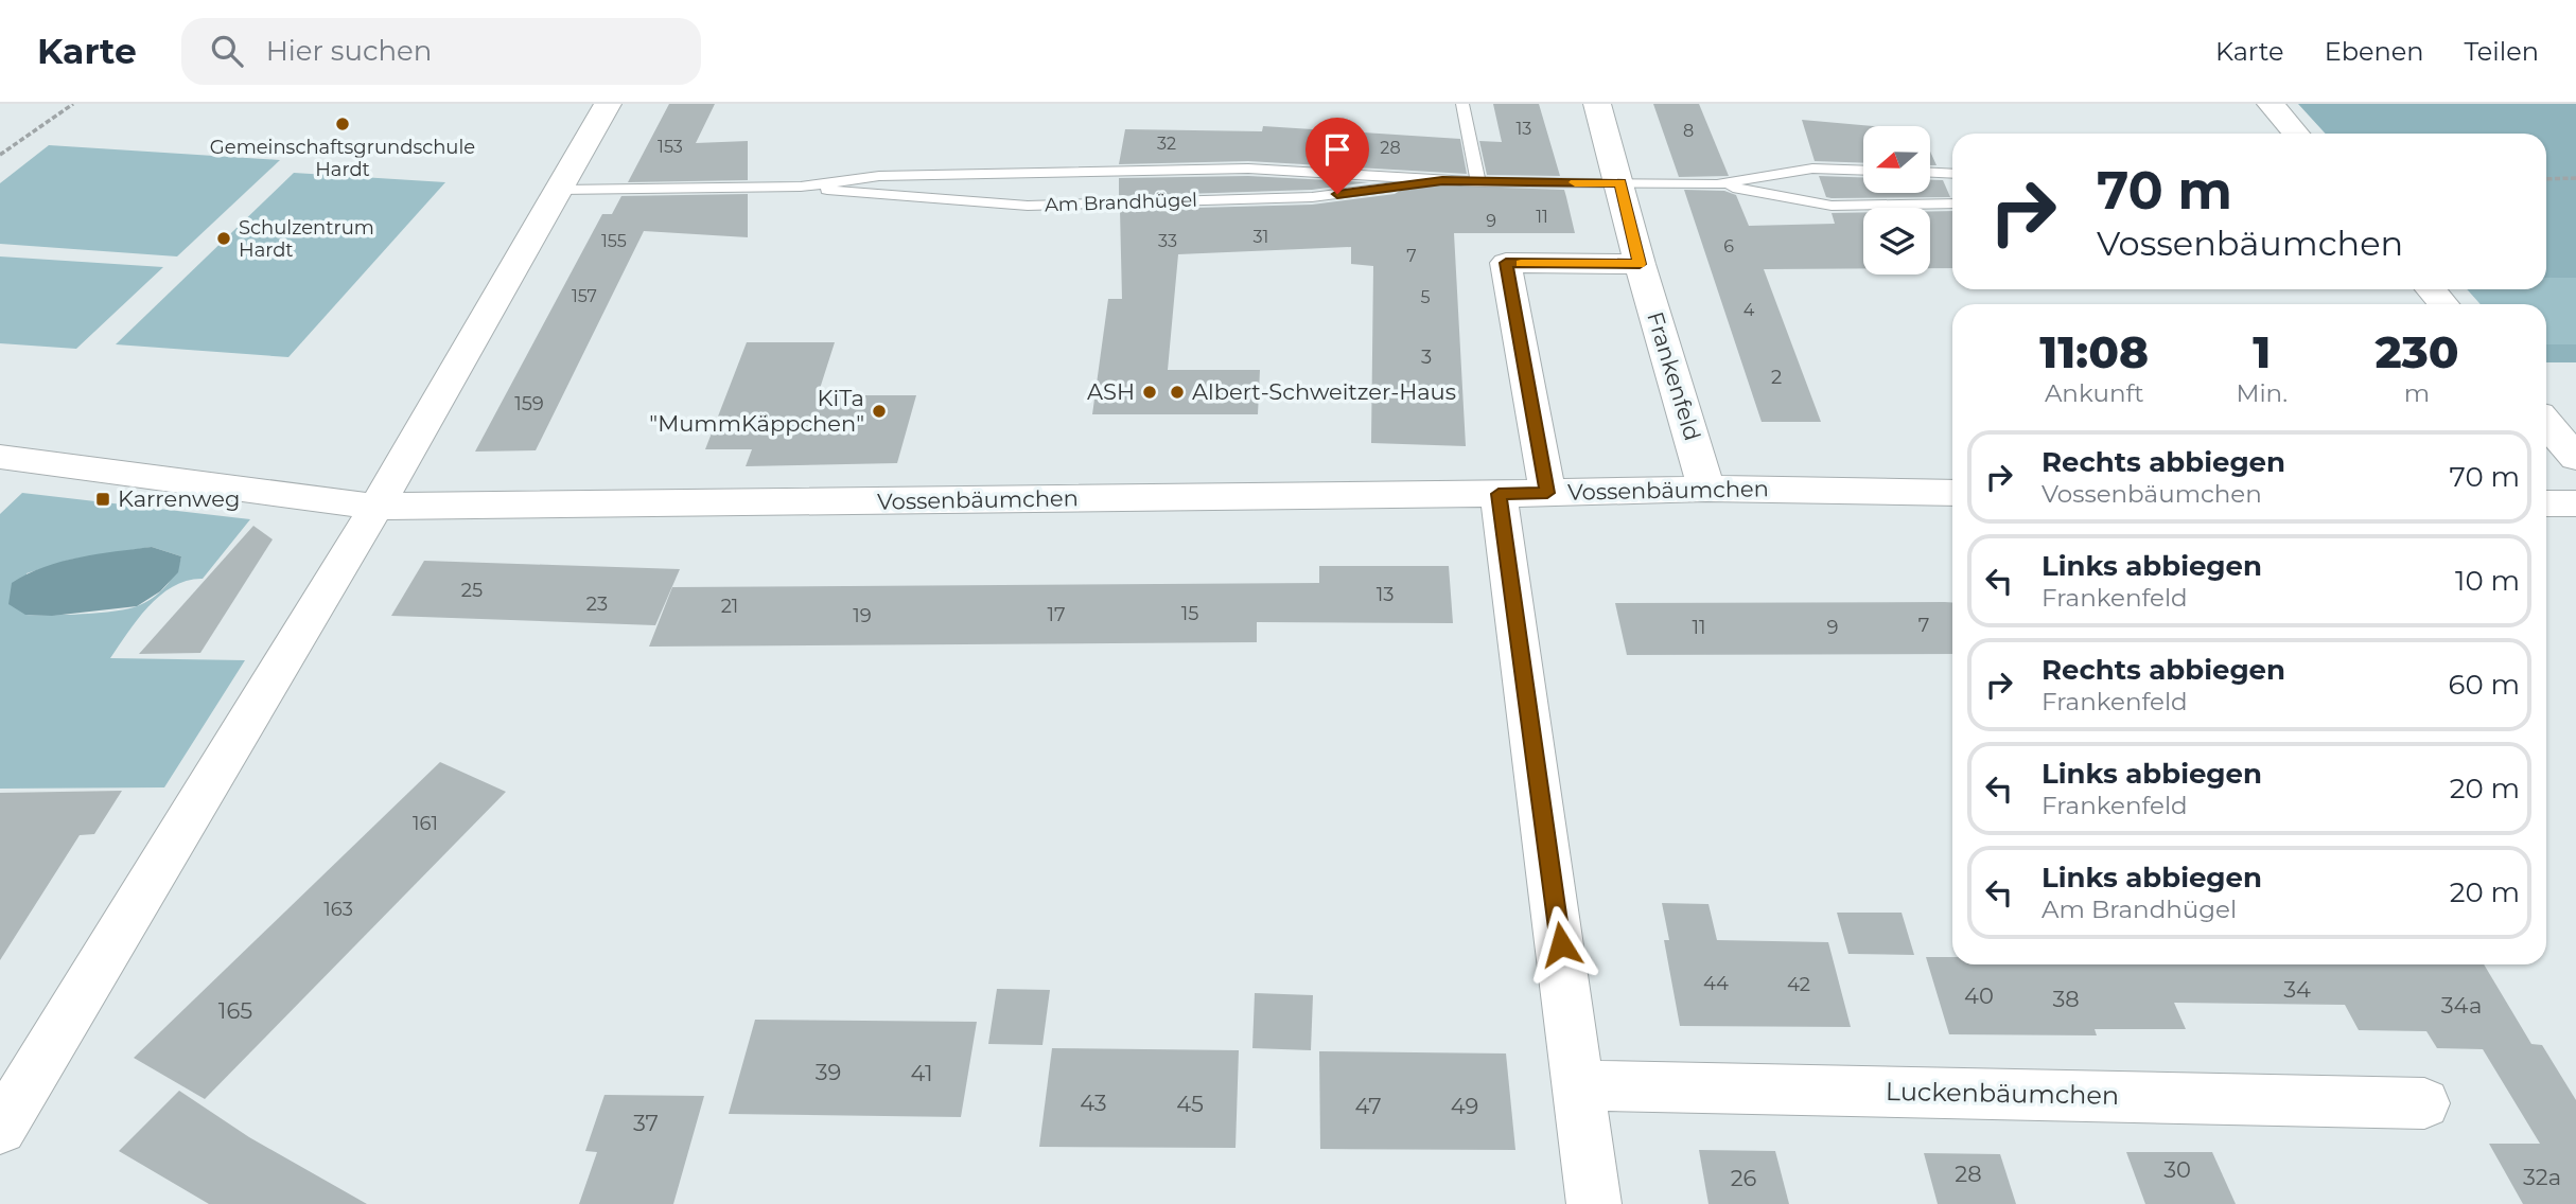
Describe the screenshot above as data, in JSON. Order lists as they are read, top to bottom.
{
  "streets": {
    "street": ["Frankenfeld", "Vossenbäumchen", "Luckenbäumchen"],
    "lane": ["Am Brandhügel"]
  },
  "crossings": [
    ["Am Brandhügel", "Frankenfeld"],
    ["Frankenfeld", "Vossenbäumchen"]
  ],
  "places": {
    "other": [
      "Gemeinschaftsgrundschule Hardt",
      "Schulzentrum Hardt",
      "ASH",
      "Albert-Schweitzer-Haus",
      "KiTa \"MummKäppchen\""
    ],
    "transit": ["Karrenweg"]
  },
  "house_numbers": [
    "13",
    "8",
    "32",
    "153",
    "28",
    "11",
    "9",
    "31",
    "155",
    "33",
    "6",
    "7",
    "157",
    "5",
    "4",
    "3",
    "2",
    "159",
    "25",
    "13",
    "23",
    "21",
    "15",
    "17",
    "19",
    "7",
    "11",
    "9",
    "161",
    "163",
    "44",
    "42",
    "34",
    "40",
    "38",
    "34a",
    "165",
    "39",
    "41",
    "43",
    "45",
    "47",
    "49",
    "37",
    "30",
    "28",
    "32a",
    "26"
  ],
  "north": "left",
  "page": {
    "header": "Karte",
    "search": "Hier suchen",
    "nav": ["Karte", "Ebenen", "Teilen"],
    "turn": ["70 m", "Vossenbäumchen"],
    "eta": [
      "11:08",
      "Ankunft",
      "1",
      "Min.",
      "230",
      "m"
    ],
    "list": [
      {
        "name": "Rechts abbiegen",
        "note": "Vossenbäumchen",
        "value": "70 m"
      },
      {
        "name": "Links abbiegen",
        "note": "Frankenfeld",
        "value": "10 m"
      },
      {
        "name": "Rechts abbiegen",
        "note": "Frankenfeld",
        "value": "60 m"
      },
      {
        "name": "Links abbiegen",
        "note": "Frankenfeld",
        "value": "20 m"
      },
      {
        "name": "Links abbiegen",
        "note": "Am Brandhügel",
        "value": "20 m"
      }
    ]
  }
}
